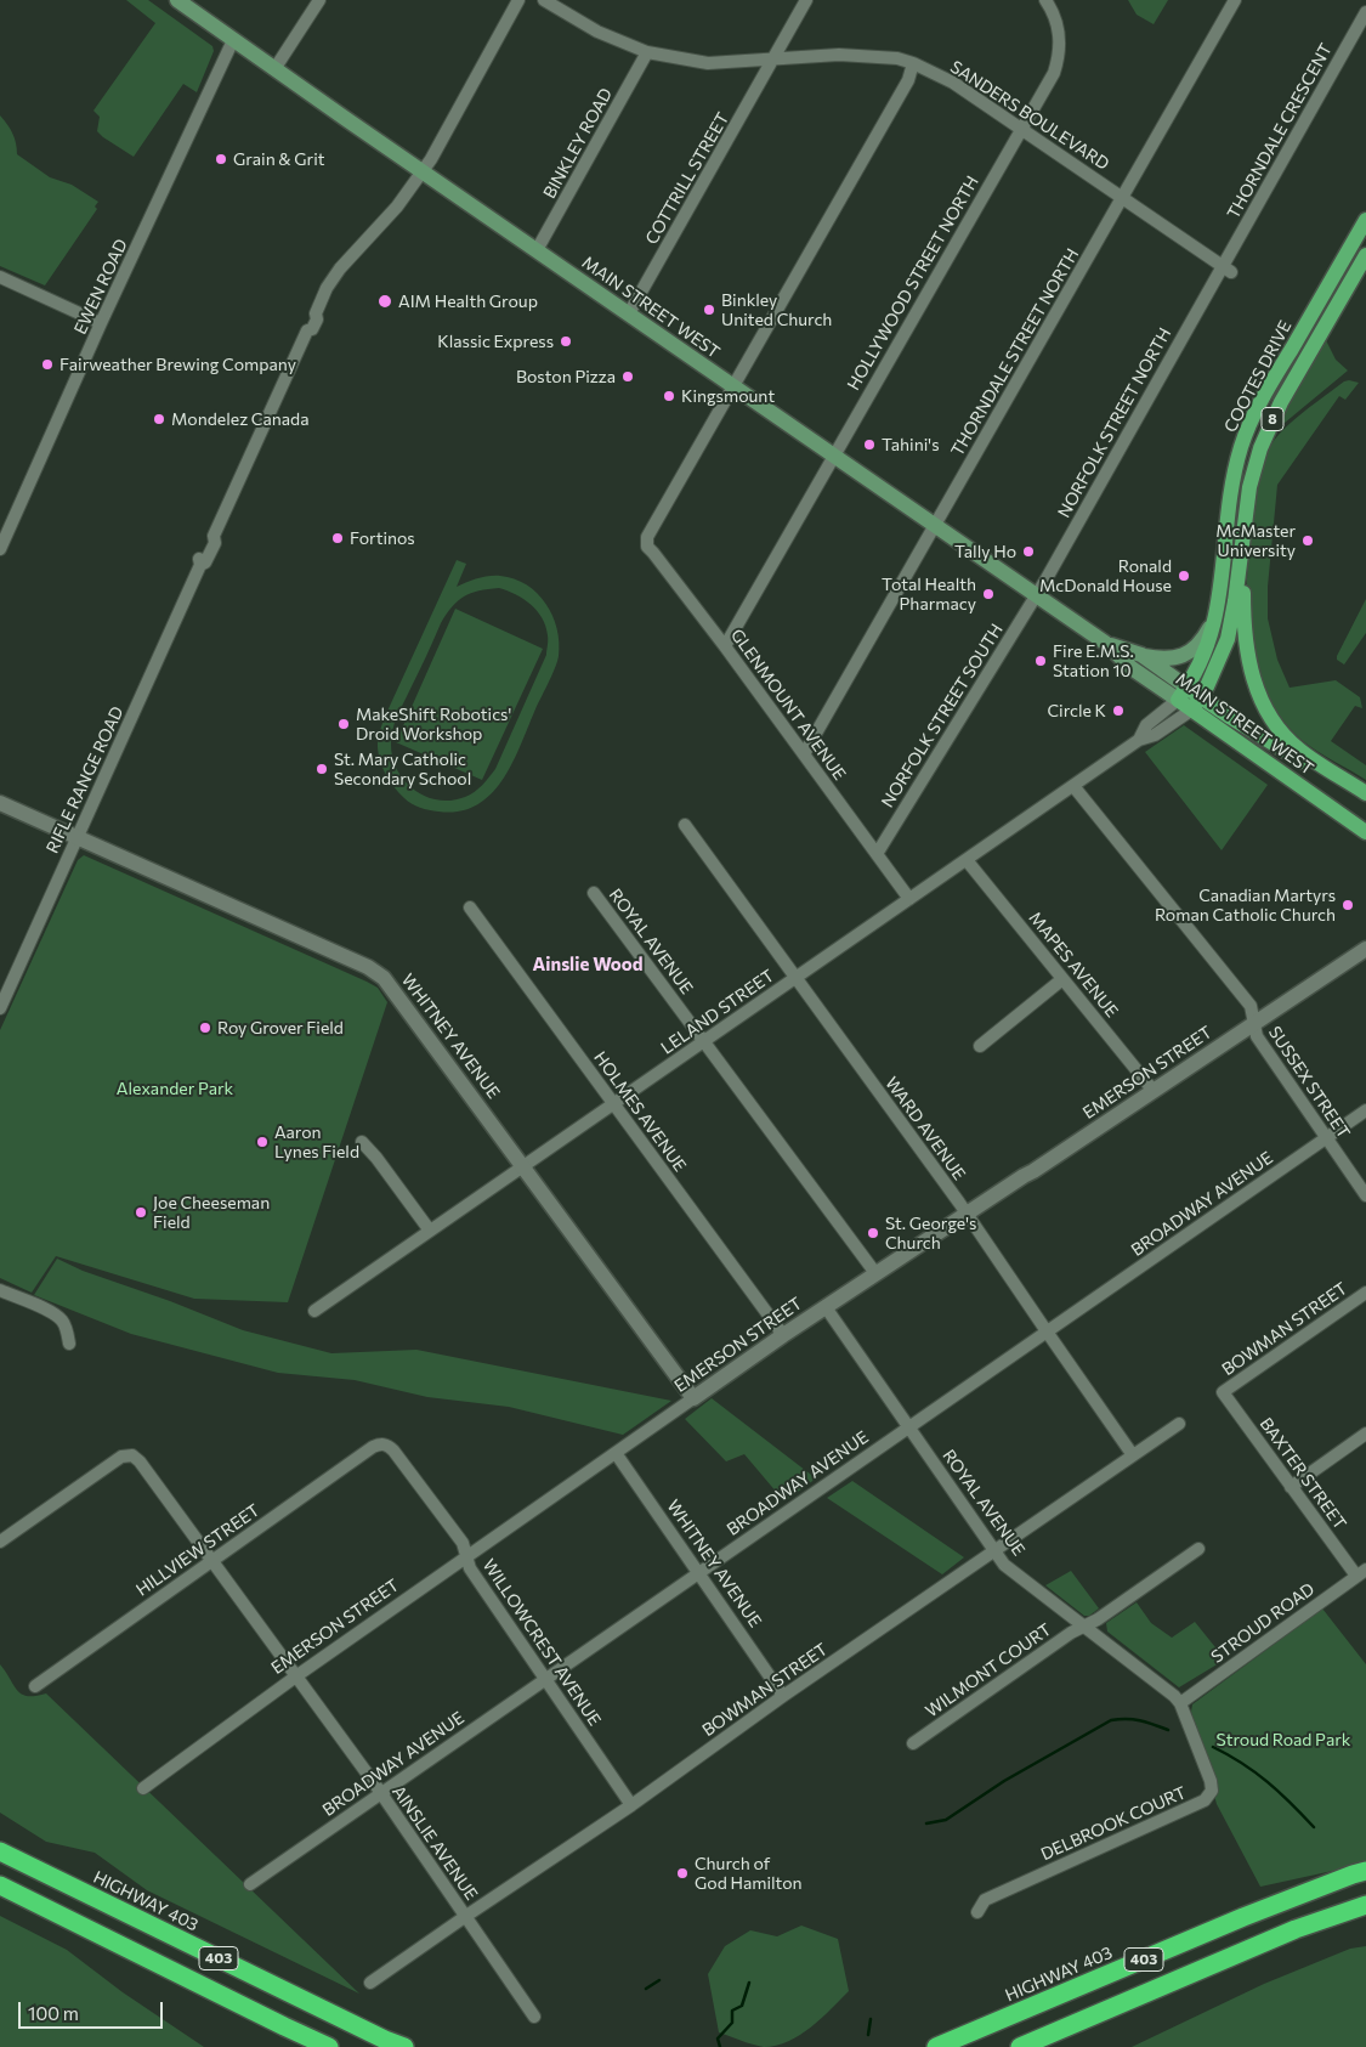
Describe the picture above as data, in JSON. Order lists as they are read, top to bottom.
{
  "streets": {
    "highway": ["HIGHWAY 403", "403"],
    "main road": ["MAIN STREET WEST", "COOTES DRIVE", "8"],
    "street": [
      "SANDERS BOULEVARD",
      "THORNDALE CRESCENT",
      "BINKLEY ROAD",
      "COTTRILL STREET",
      "HOLLYWOOD STREET NORTH",
      "EWEN ROAD",
      "THORNDALE STREET NORTH",
      "NORFOLK STREET NORTH",
      "GLENMOUNT AVENUE",
      "NORFOLK STREET SOUTH",
      "RIFLE RANGE ROAD",
      "ROYAL AVENUE",
      "MAPES AVENUE",
      "LELAND STREET",
      "WHITNEY AVENUE",
      "EMERSON STREET",
      "SUSSEX STREET",
      "HOLMES AVENUE",
      "WARD AVENUE",
      "BROADWAY AVENUE",
      "BOWMAN STREET",
      "BAXTER STREET",
      "HILLVIEW STREET",
      "STROUD ROAD",
      "WILLOWCREST AVENUE",
      "WILMONT COURT",
      "DELBROOK COURT",
      "AINSLIE AVENUE"
    ]
  },
  "crossings": [
    ["SANDERS BOULEVARD", "THORNDALE CRESCENT"],
    ["SANDERS BOULEVARD", "BINKLEY ROAD"],
    ["SANDERS BOULEVARD", "COTTRILL STREET"],
    ["SANDERS BOULEVARD", "HOLLYWOOD STREET NORTH"],
    ["SANDERS BOULEVARD", "THORNDALE STREET NORTH"],
    ["SANDERS BOULEVARD", "NORFOLK STREET NORTH"],
    ["THORNDALE CRESCENT", "NORFOLK STREET NORTH"],
    ["BINKLEY ROAD", "MAIN STREET WEST"],
    ["COTTRILL STREET", "MAIN STREET WEST"],
    ["HOLLYWOOD STREET NORTH", "MAIN STREET WEST"],
    ["HOLLYWOOD STREET NORTH", "GLENMOUNT AVENUE"],
    ["EWEN ROAD", "MAIN STREET WEST"],
    ["MAIN STREET WEST", "THORNDALE STREET NORTH"],
    ["MAIN STREET WEST", "COOTES DRIVE"],
    ["MAIN STREET WEST", "NORFOLK STREET NORTH"],
    ["MAIN STREET WEST", "GLENMOUNT AVENUE"],
    ["MAIN STREET WEST", "NORFOLK STREET SOUTH"],
    ["MAIN STREET WEST", "RIFLE RANGE ROAD"],
    ["MAIN STREET WEST", "LELAND STREET"],
    ["THORNDALE STREET NORTH", "GLENMOUNT AVENUE"],
    ["COOTES DRIVE", "LELAND STREET"],
    ["NORFOLK STREET NORTH", "NORFOLK STREET SOUTH"],
    ["GLENMOUNT AVENUE", "NORFOLK STREET SOUTH"],
    ["GLENMOUNT AVENUE", "LELAND STREET"],
    ["RIFLE RANGE ROAD", "WHITNEY AVENUE"],
    ["ROYAL AVENUE", "LELAND STREET"],
    ["ROYAL AVENUE", "EMERSON STREET"],
    ["ROYAL AVENUE", "BROADWAY AVENUE"],
    ["ROYAL AVENUE", "BOWMAN STREET"],
    ["ROYAL AVENUE", "STROUD ROAD"],
    ["ROYAL AVENUE", "WILMONT COURT"],
    ["ROYAL AVENUE", "DELBROOK COURT"],
    ["MAPES AVENUE", "LELAND STREET"],
    ["MAPES AVENUE", "EMERSON STREET"],
    ["LELAND STREET", "WHITNEY AVENUE"],
    ["LELAND STREET", "SUSSEX STREET"],
    ["LELAND STREET", "HOLMES AVENUE"],
    ["LELAND STREET", "WARD AVENUE"],
    ["WHITNEY AVENUE", "EMERSON STREET"],
    ["WHITNEY AVENUE", "BROADWAY AVENUE"],
    ["WHITNEY AVENUE", "BOWMAN STREET"],
    ["EMERSON STREET", "SUSSEX STREET"],
    ["EMERSON STREET", "HOLMES AVENUE"],
    ["EMERSON STREET", "WARD AVENUE"],
    ["EMERSON STREET", "WILLOWCREST AVENUE"],
    ["EMERSON STREET", "AINSLIE AVENUE"],
    ["SUSSEX STREET", "BROADWAY AVENUE"],
    ["WARD AVENUE", "BROADWAY AVENUE"],
    ["WARD AVENUE", "BOWMAN STREET"],
    ["BROADWAY AVENUE", "WILLOWCREST AVENUE"],
    ["BROADWAY AVENUE", "AINSLIE AVENUE"],
    ["BOWMAN STREET", "BAXTER STREET"],
    ["BOWMAN STREET", "WILLOWCREST AVENUE"],
    ["BOWMAN STREET", "AINSLIE AVENUE"],
    ["BAXTER STREET", "STROUD ROAD"],
    ["HILLVIEW STREET", "WILLOWCREST AVENUE"],
    ["HILLVIEW STREET", "AINSLIE AVENUE"],
    ["STROUD ROAD", "DELBROOK COURT"]
  ],
  "districts": ["Ainslie Wood"],
  "parks": ["Alexander Park", "Stroud Road Park"],
  "places": [
    "Grain & Grit",
    "AIM Health Group",
    "Binkley United Church",
    "Klassic Express",
    "Fairweather Brewing Company",
    "Boston Pizza",
    "Kingsmount",
    "Mondelez Canada",
    "Tahini's",
    "Fortinos",
    "McMaster University",
    "Tally Ho",
    "Ronald McDonald House",
    "Total Health Pharmacy",
    "Fire E.M.S. Station 10",
    "Circle K",
    "MakeShift Robotics' Droid Workshop",
    "St. Mary Catholic Secondary School",
    "Canadian Martyrs Roman Catholic Church",
    "Roy Grover Field",
    "Aaron Lynes Field",
    "Joe Cheeseman Field",
    "St. George's Church",
    "Church of God Hamilton"
  ],
  "scale_bar": "100 m"
}
